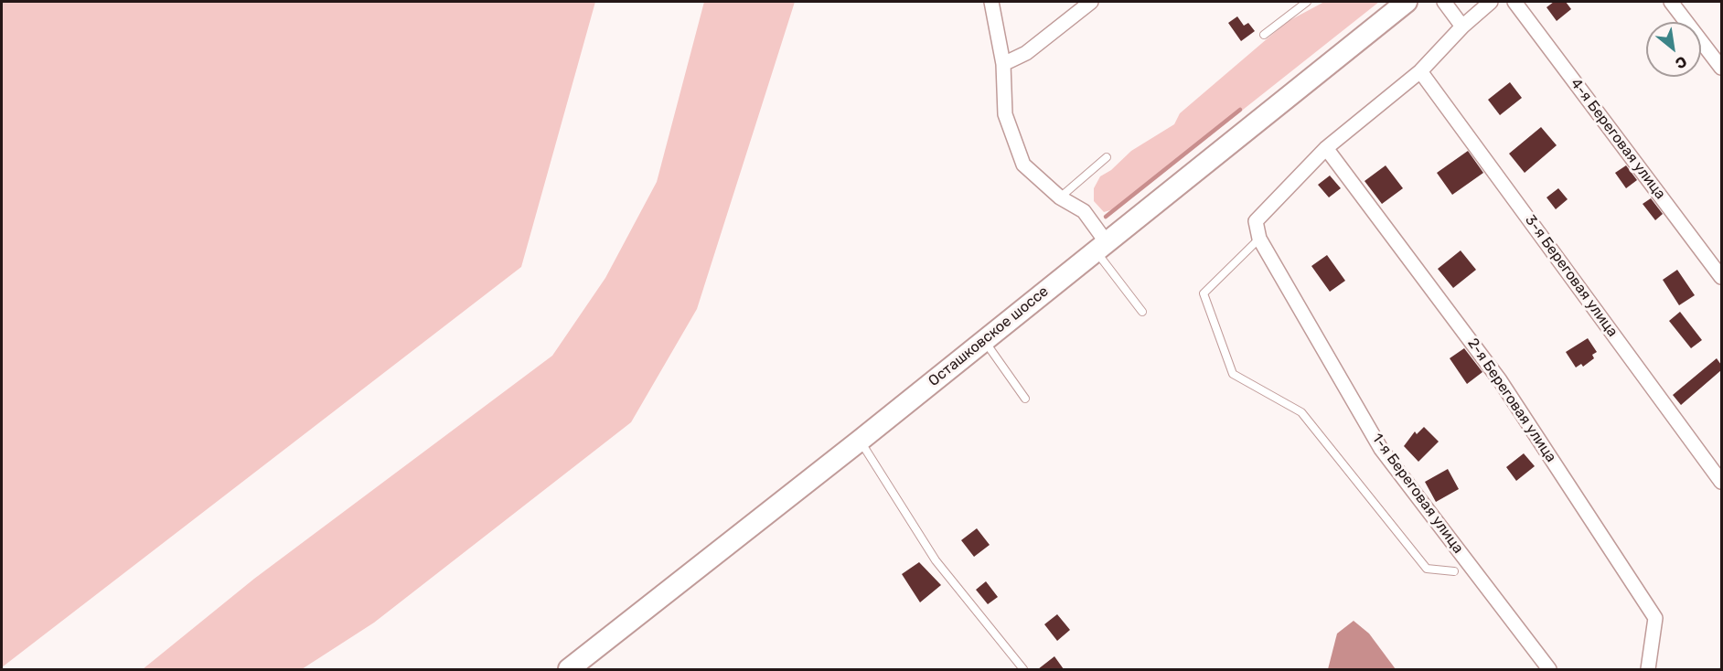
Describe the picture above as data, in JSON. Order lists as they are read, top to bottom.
{
  "streets": {
    "main road": ["Осташковское шоссе"],
    "street": [
      "4-я Береговая улица",
      "3-я Береговая улица",
      "2-я Береговая улица",
      "1-я Береговая улица"
    ]
  },
  "crossings": [
    ["2-я Береговая улица", "1-я Береговая улица"]
  ],
  "north": "bottom right"
}
